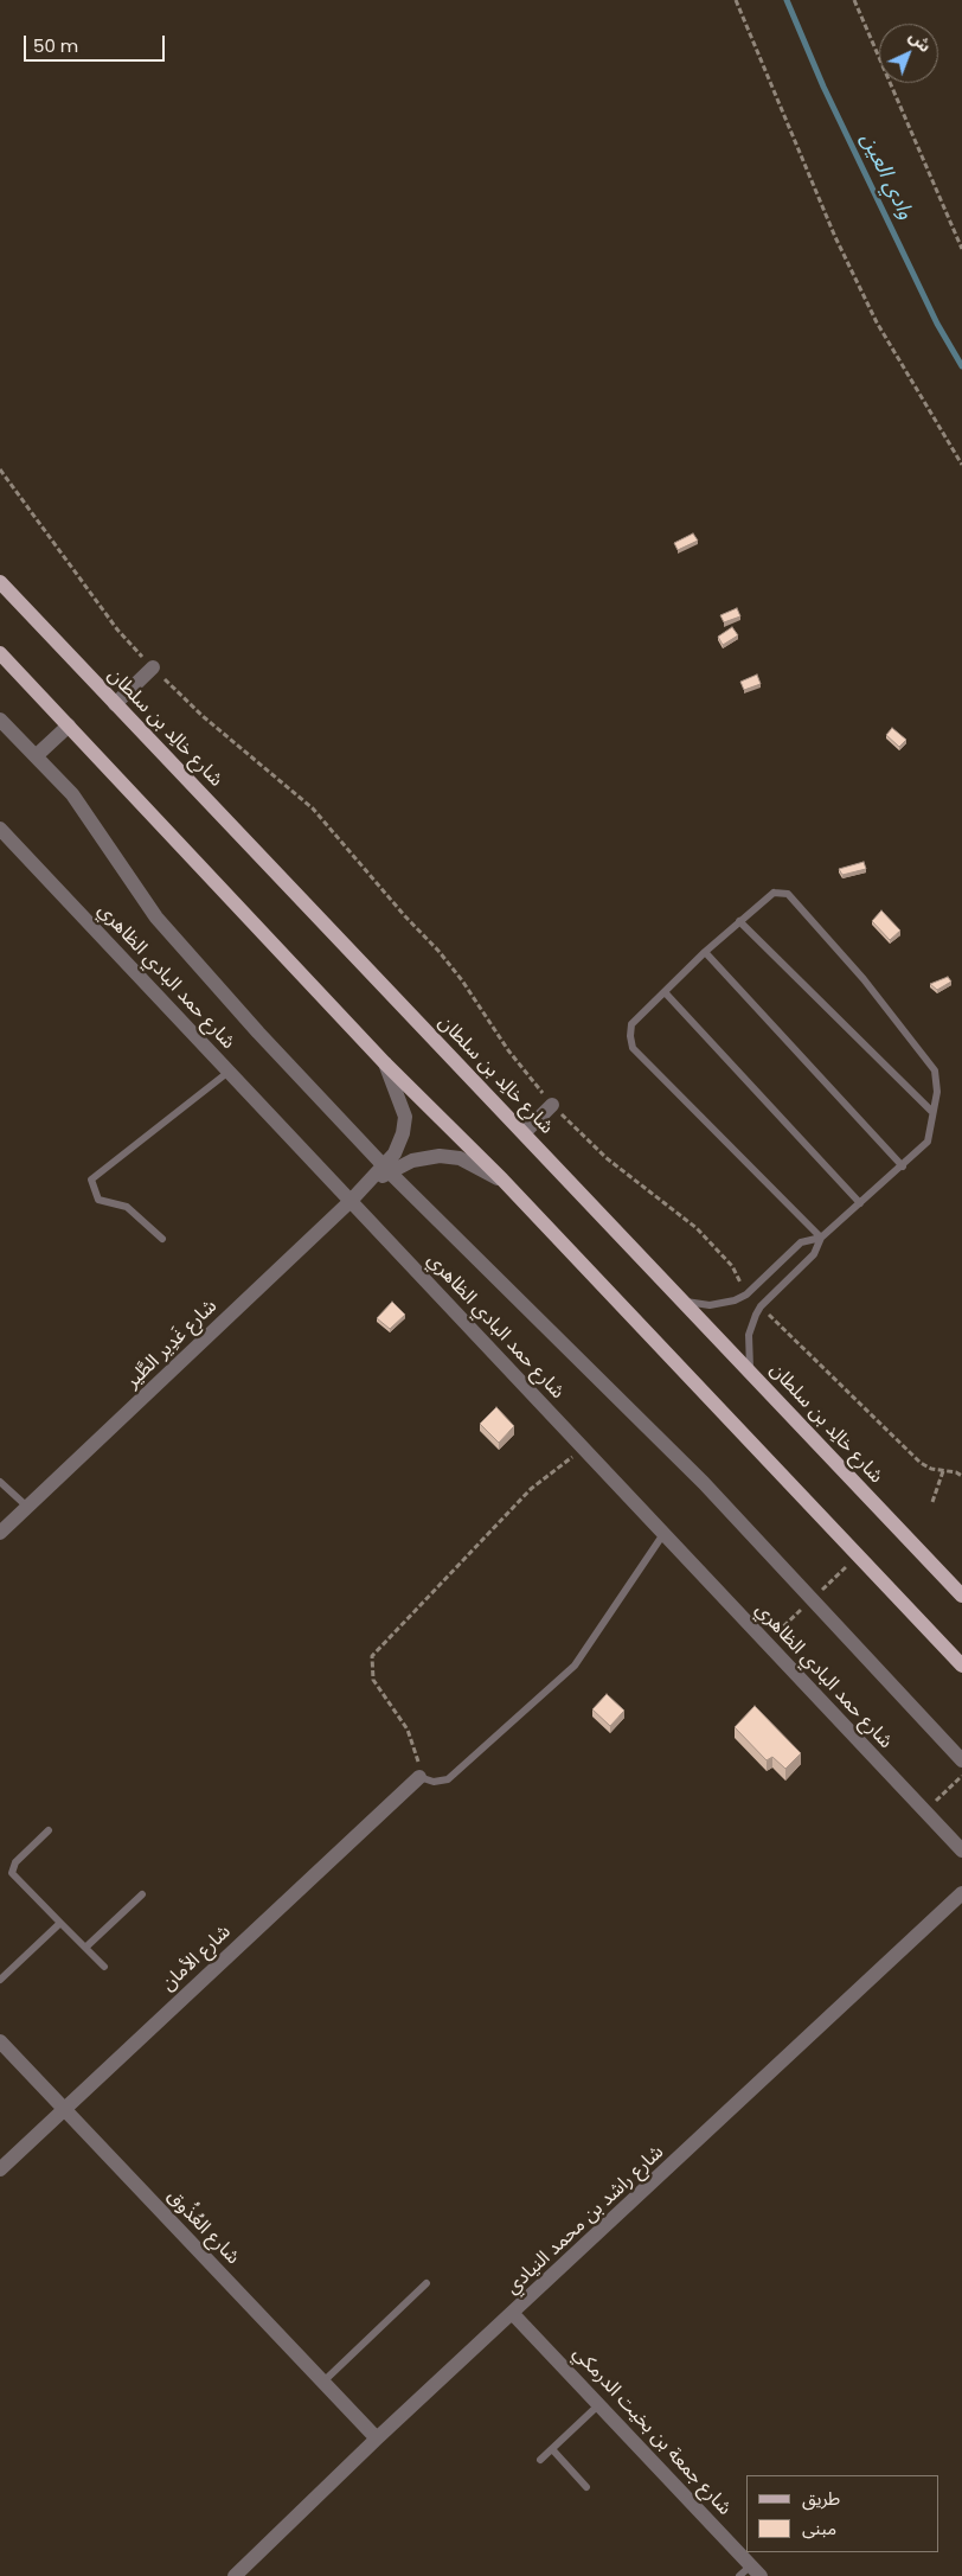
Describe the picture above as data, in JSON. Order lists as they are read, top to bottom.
{
  "streets": {
    "main road": ["شارع خالِد بن سلطان"],
    "street": [
      "شارع حمد البادي الظاهري",
      "شارع غَدِير الطَّير",
      "شارع الأمان",
      "شارع راشد بن محمد النيادي",
      "شارع العُذُوق",
      "شارع جمعة بن بخيت الدرمكي"
    ]
  },
  "crossings": [
    ["شارع حمد البادي الظاهري", "شارع غَدِير الطَّير"],
    ["شارع الأمان", "شارع العُذُوق"],
    ["شارع راشد بن محمد النيادي", "شارع العُذُوق"],
    ["شارع راشد بن محمد النيادي", "شارع جمعة بن بخيت الدرمكي"]
  ],
  "water": ["وادي العين"],
  "legend": ["طريق", "مبنى"],
  "scale_bar": "50 m",
  "north": "top right"
}
